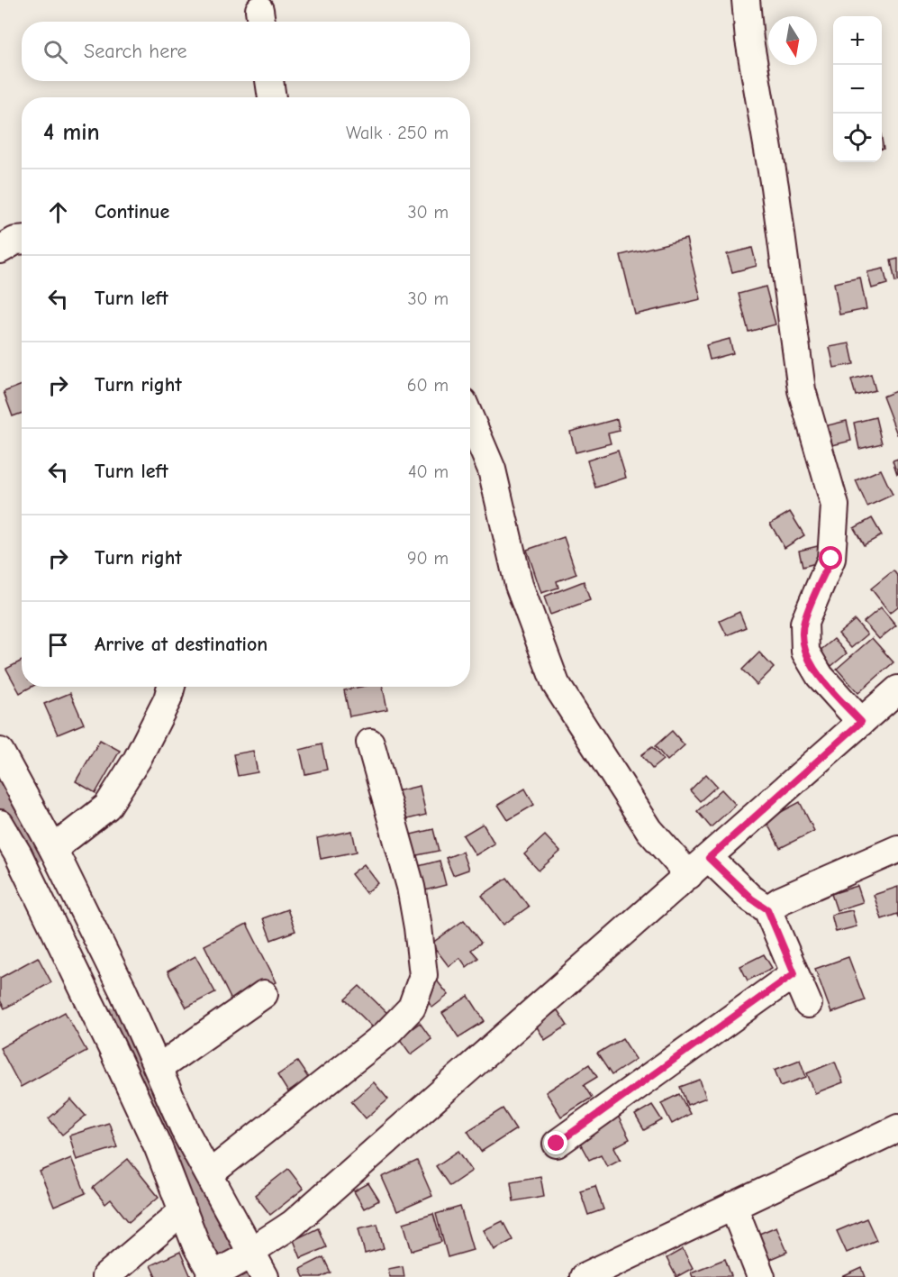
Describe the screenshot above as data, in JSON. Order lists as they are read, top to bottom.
{
  "north": "bottom",
  "page": {
    "map_buttons": ["+", "−"],
    "search": "Search here",
    "heading": ["4 min", "Walk · 250 m"],
    "list": [
      ["Continue", "30 m"],
      ["Turn left", "30 m"],
      ["Turn right", "60 m"],
      ["Turn left", "40 m"],
      ["Turn right", "90 m"],
      "Arrive at destination"
    ]
  }
}
